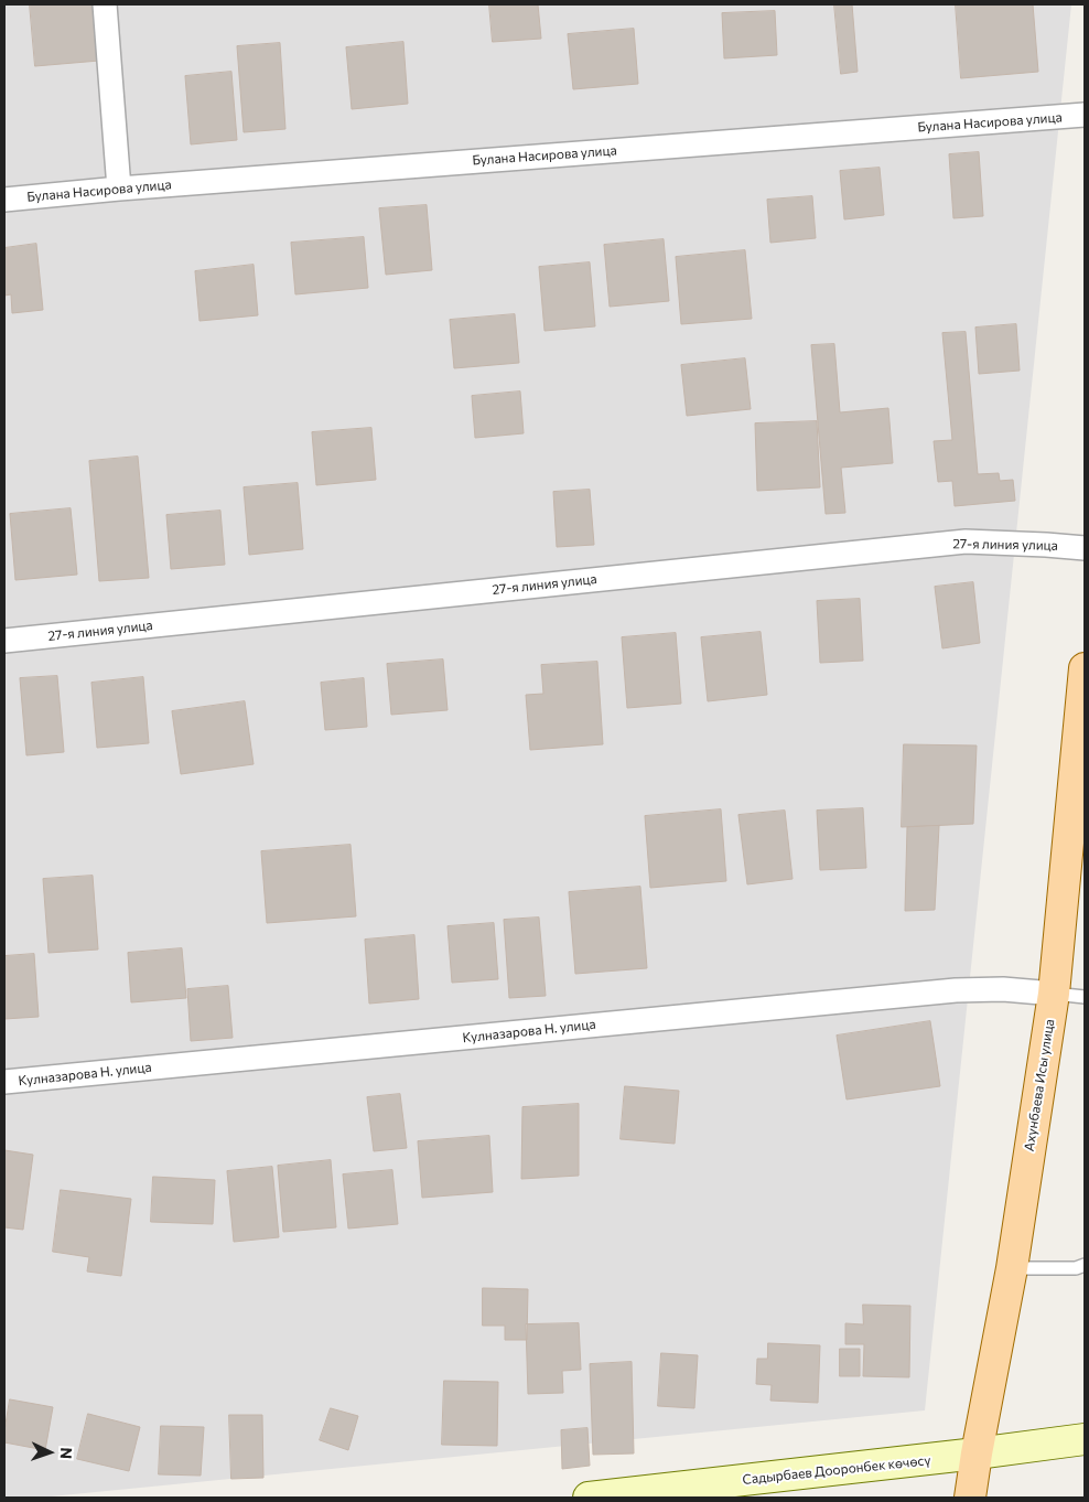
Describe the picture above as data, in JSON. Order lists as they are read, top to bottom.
{
  "streets": {
    "main road": ["Ахунбаева Исы улица", "Садырбаев Дооронбек көчөсү"],
    "street": ["Булана Насирова улица", "27-я линия улица", "Кулназарова Н. улица"]
  },
  "crossings": [
    ["Кулназарова Н. улица", "Ахунбаева Исы улица"],
    ["Ахунбаева Исы улица", "Садырбаев Дооронбек көчөсү"]
  ],
  "north": "right"
}
